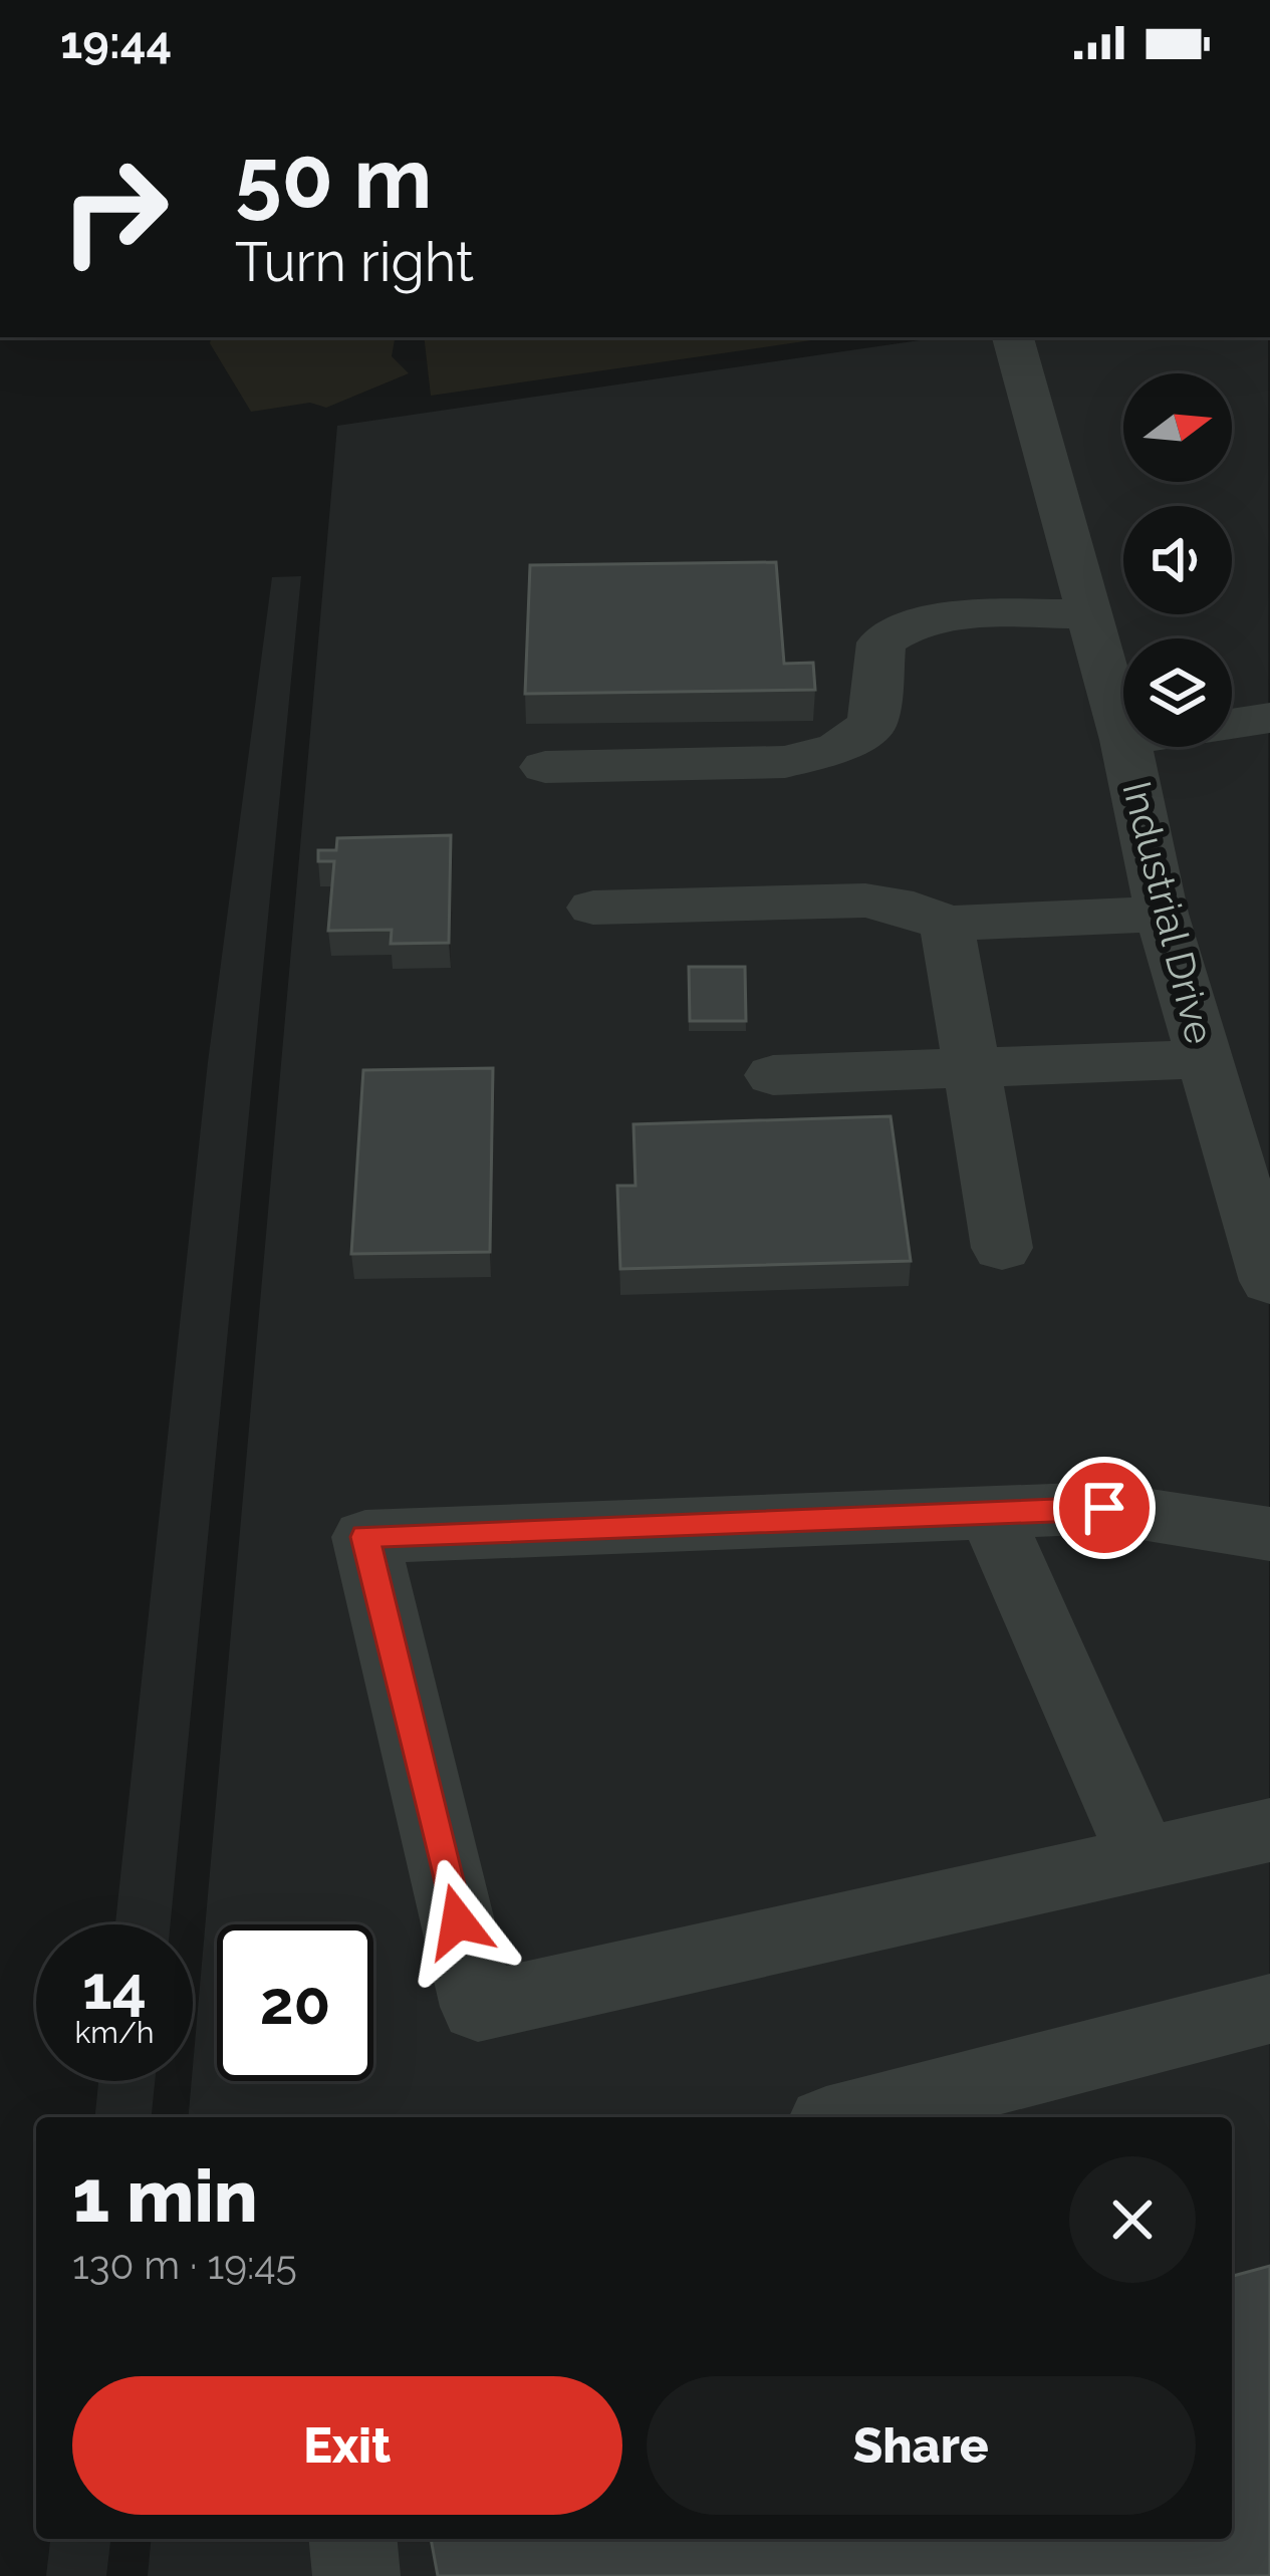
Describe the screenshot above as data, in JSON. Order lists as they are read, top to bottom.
{
  "streets": {
    "street": ["Industrial Drive"]
  },
  "north": "right",
  "page": {
    "status": "19:44",
    "turn": ["50 m", "Turn right"],
    "speed": "14 km/h",
    "limit": "20",
    "heading": ["1 min", "130 m · 19:45"],
    "buttons": ["Exit", "Share"]
  }
}
